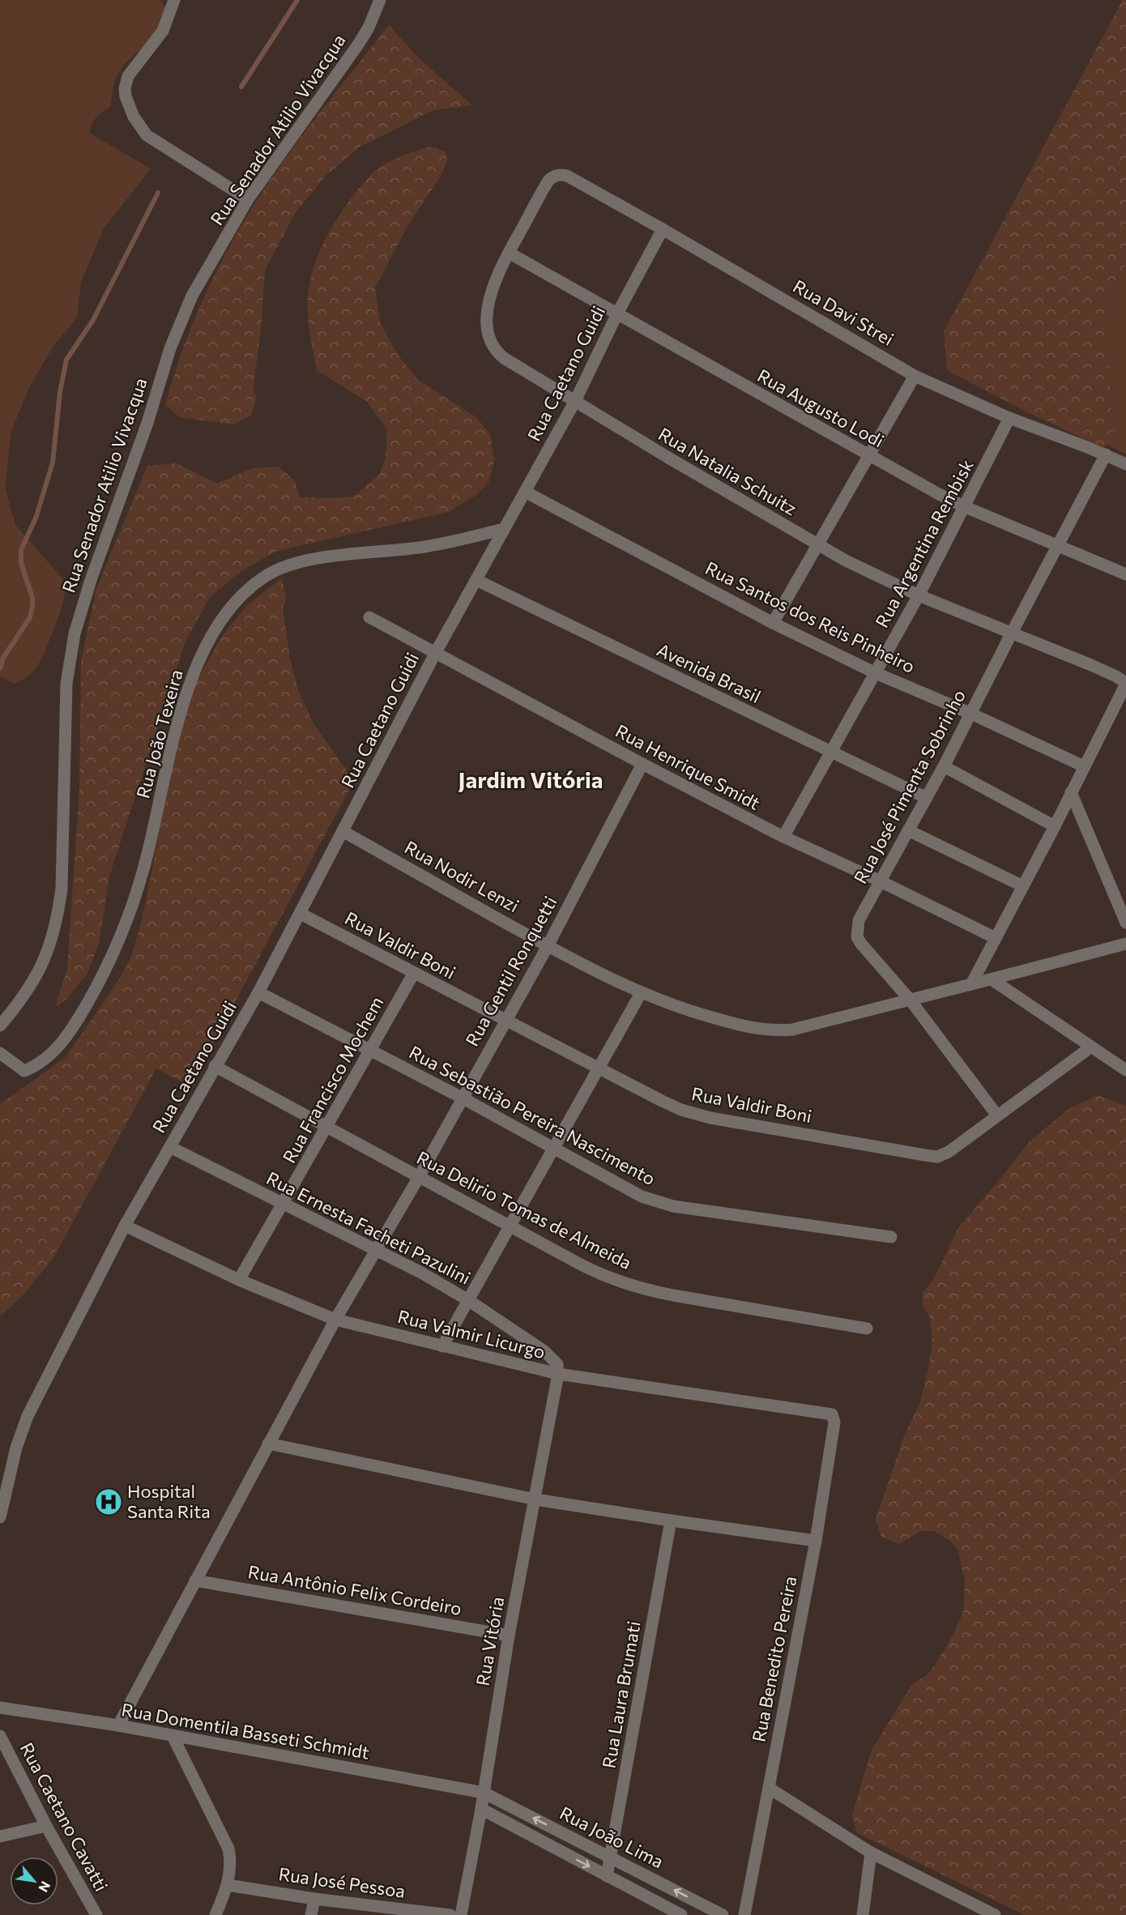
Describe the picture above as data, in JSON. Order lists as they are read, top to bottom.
{
  "streets": {
    "street": [
      "Rua Senador Atilio Vivacqua",
      "Rua Davi Strei",
      "Rua Caetano Guidi",
      "Rua Augusto Lodi",
      "Rua Natalia Schuitz",
      "Rua Argentina Rembisk",
      "Rua Santos dos Reis Pinheiro",
      "Avenida Brasil",
      "Rua João Texeira",
      "Rua Henrique Smidt",
      "Rua José Pimenta Sobrinho",
      "Rua Nodir Lenzi",
      "Rua Valdir Boni",
      "Rua Gentil Ronquetti",
      "Rua Francisco Mochem",
      "Rua Sebastião Pereira Nascimento",
      "Rua Delirio Tomas de Almeida",
      "Rua Ernesta Facheti Pazulini",
      "Rua Valmir Licurgo",
      "Rua Antônio Felix Cordeiro",
      "Rua Vitória",
      "Rua Benedito Pereira",
      "Rua Laura Brumati",
      "Rua Domentila Basseti Schmidt",
      "Rua Caetano Cavatti",
      "Rua João Lima",
      "Rua José Pessoa"
    ]
  },
  "crossings": [
    ["Rua Davi Strei", "Rua Caetano Guidi"],
    ["Rua Davi Strei", "Rua Natalia Schuitz"],
    ["Rua Davi Strei", "Rua Argentina Rembisk"],
    ["Rua Davi Strei", "Rua José Pimenta Sobrinho"],
    ["Rua Caetano Guidi", "Rua Augusto Lodi"],
    ["Rua Caetano Guidi", "Rua Natalia Schuitz"],
    ["Rua Caetano Guidi", "Rua Santos dos Reis Pinheiro"],
    ["Rua Caetano Guidi", "Avenida Brasil"],
    ["Rua Caetano Guidi", "Rua João Texeira"],
    ["Rua Caetano Guidi", "Rua Henrique Smidt"],
    ["Rua Caetano Guidi", "Rua Nodir Lenzi"],
    ["Rua Caetano Guidi", "Rua Valdir Boni"],
    ["Rua Caetano Guidi", "Rua Sebastião Pereira Nascimento"],
    ["Rua Caetano Guidi", "Rua Delirio Tomas de Almeida"],
    ["Rua Caetano Guidi", "Rua Ernesta Facheti Pazulini"],
    ["Rua Caetano Guidi", "Rua Valmir Licurgo"],
    ["Rua Augusto Lodi", "Rua Natalia Schuitz"],
    ["Rua Augusto Lodi", "Rua Argentina Rembisk"],
    ["Rua Augusto Lodi", "Rua José Pimenta Sobrinho"],
    ["Rua Natalia Schuitz", "Rua Argentina Rembisk"],
    ["Rua Natalia Schuitz", "Rua José Pimenta Sobrinho"],
    ["Rua Argentina Rembisk", "Rua Santos dos Reis Pinheiro"],
    ["Rua Argentina Rembisk", "Avenida Brasil"],
    ["Rua Argentina Rembisk", "Rua Henrique Smidt"],
    ["Rua Santos dos Reis Pinheiro", "Rua José Pimenta Sobrinho"],
    ["Avenida Brasil", "Rua José Pimenta Sobrinho"],
    ["Rua Henrique Smidt", "Rua José Pimenta Sobrinho"],
    ["Rua Henrique Smidt", "Rua Gentil Ronquetti"],
    ["Rua José Pimenta Sobrinho", "Rua Nodir Lenzi"],
    ["Rua José Pimenta Sobrinho", "Rua Valdir Boni"],
    ["Rua Nodir Lenzi", "Rua Gentil Ronquetti"],
    ["Rua Valdir Boni", "Rua Gentil Ronquetti"],
    ["Rua Valdir Boni", "Rua Francisco Mochem"],
    ["Rua Gentil Ronquetti", "Rua Sebastião Pereira Nascimento"],
    ["Rua Gentil Ronquetti", "Rua Delirio Tomas de Almeida"],
    ["Rua Gentil Ronquetti", "Rua Ernesta Facheti Pazulini"],
    ["Rua Gentil Ronquetti", "Rua Valmir Licurgo"],
    ["Rua Gentil Ronquetti", "Rua Antônio Felix Cordeiro"],
    ["Rua Gentil Ronquetti", "Rua Domentila Basseti Schmidt"],
    ["Rua Francisco Mochem", "Rua Sebastião Pereira Nascimento"],
    ["Rua Francisco Mochem", "Rua Delirio Tomas de Almeida"],
    ["Rua Francisco Mochem", "Rua Ernesta Facheti Pazulini"],
    ["Rua Francisco Mochem", "Rua Valmir Licurgo"],
    ["Rua Ernesta Facheti Pazulini", "Rua Valmir Licurgo"],
    ["Rua Ernesta Facheti Pazulini", "Rua Vitória"],
    ["Rua Valmir Licurgo", "Rua Vitória"],
    ["Rua Valmir Licurgo", "Rua Benedito Pereira"],
    ["Rua Antônio Felix Cordeiro", "Rua Vitória"],
    ["Rua Vitória", "Rua Domentila Basseti Schmidt"],
    ["Rua Vitória", "Rua João Lima"],
    ["Rua Laura Brumati", "Rua João Lima"],
    ["Rua Domentila Basseti Schmidt", "Rua João Lima"]
  ],
  "districts": ["Jardim Vitória"],
  "places": {
    "hospital": ["Hospital Santa Rita"]
  },
  "north": "bottom right"
}
